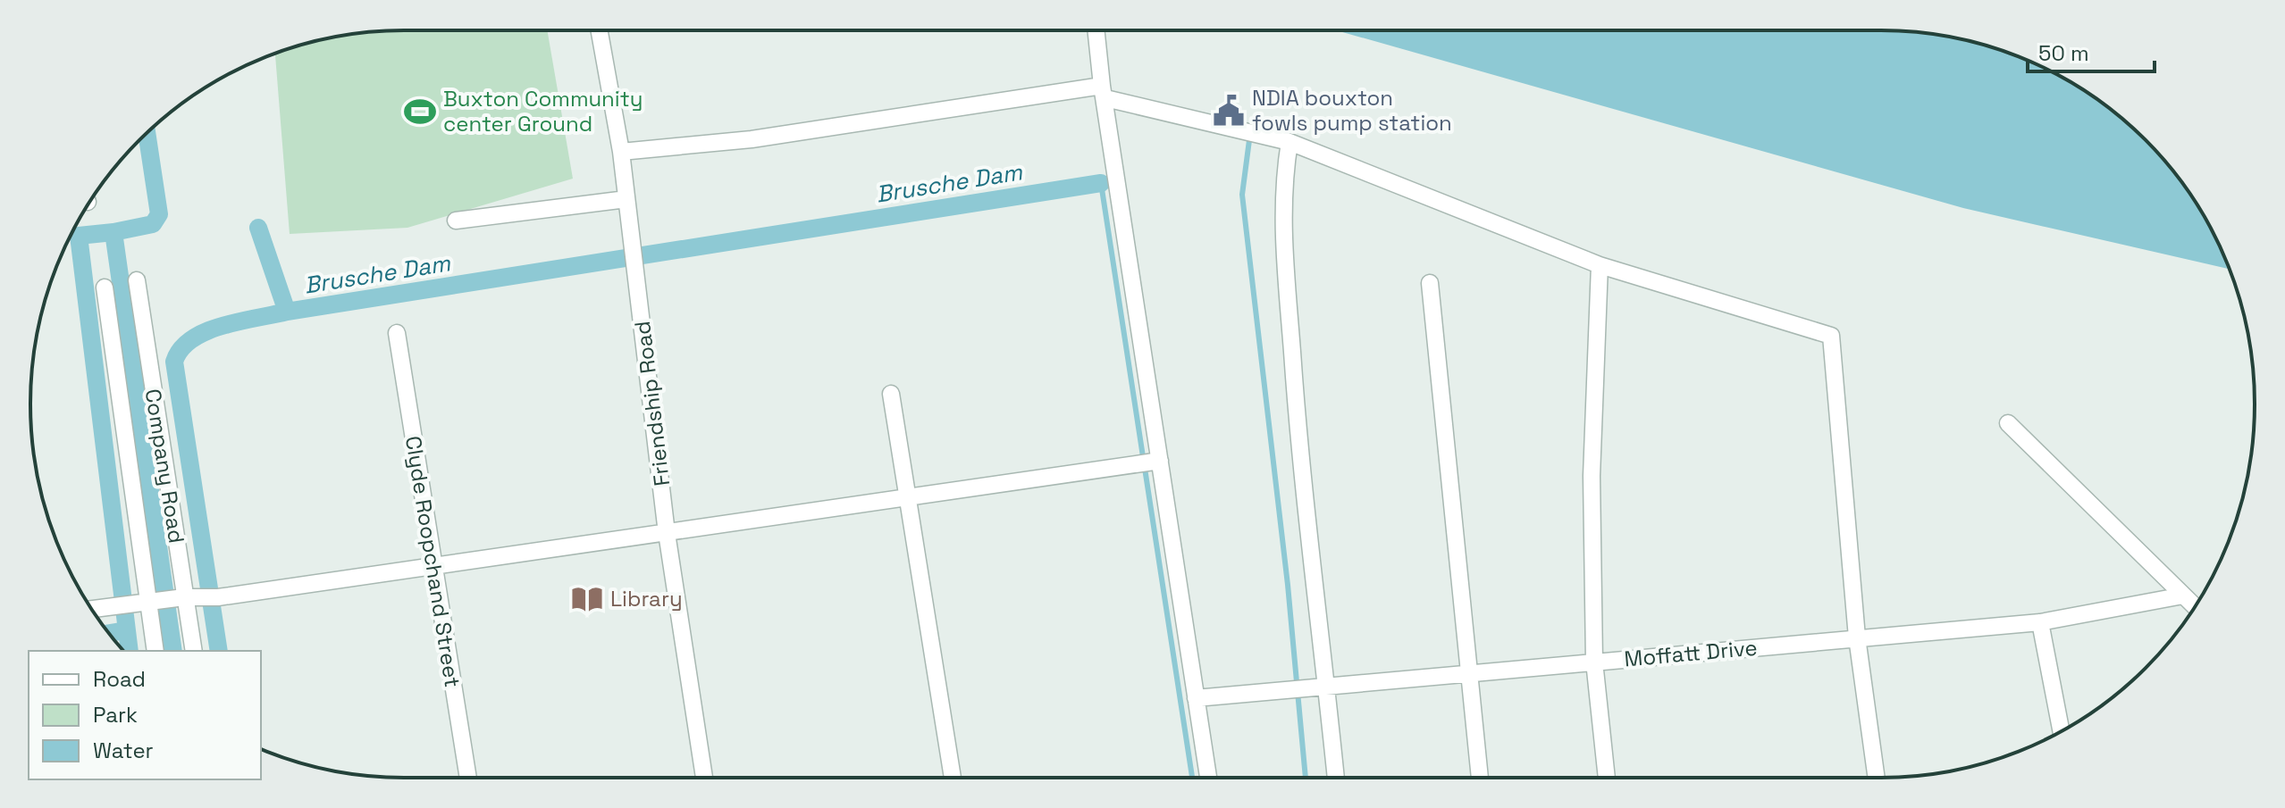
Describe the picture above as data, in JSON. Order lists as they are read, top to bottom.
{
  "streets": {
    "street": [
      "Friendship Road",
      "Company Road",
      "Clyde Roopchand Street",
      "Moffatt Drive"
    ]
  },
  "water": ["Brusche Dam"],
  "places": {
    "public building": ["NDIA bouxton fowls pump station"],
    "sports": ["Buxton Community center Ground"],
    "library": ["Library"]
  },
  "legend": ["Road", "Park", "Water"],
  "scale_bar": "50 m"
}
